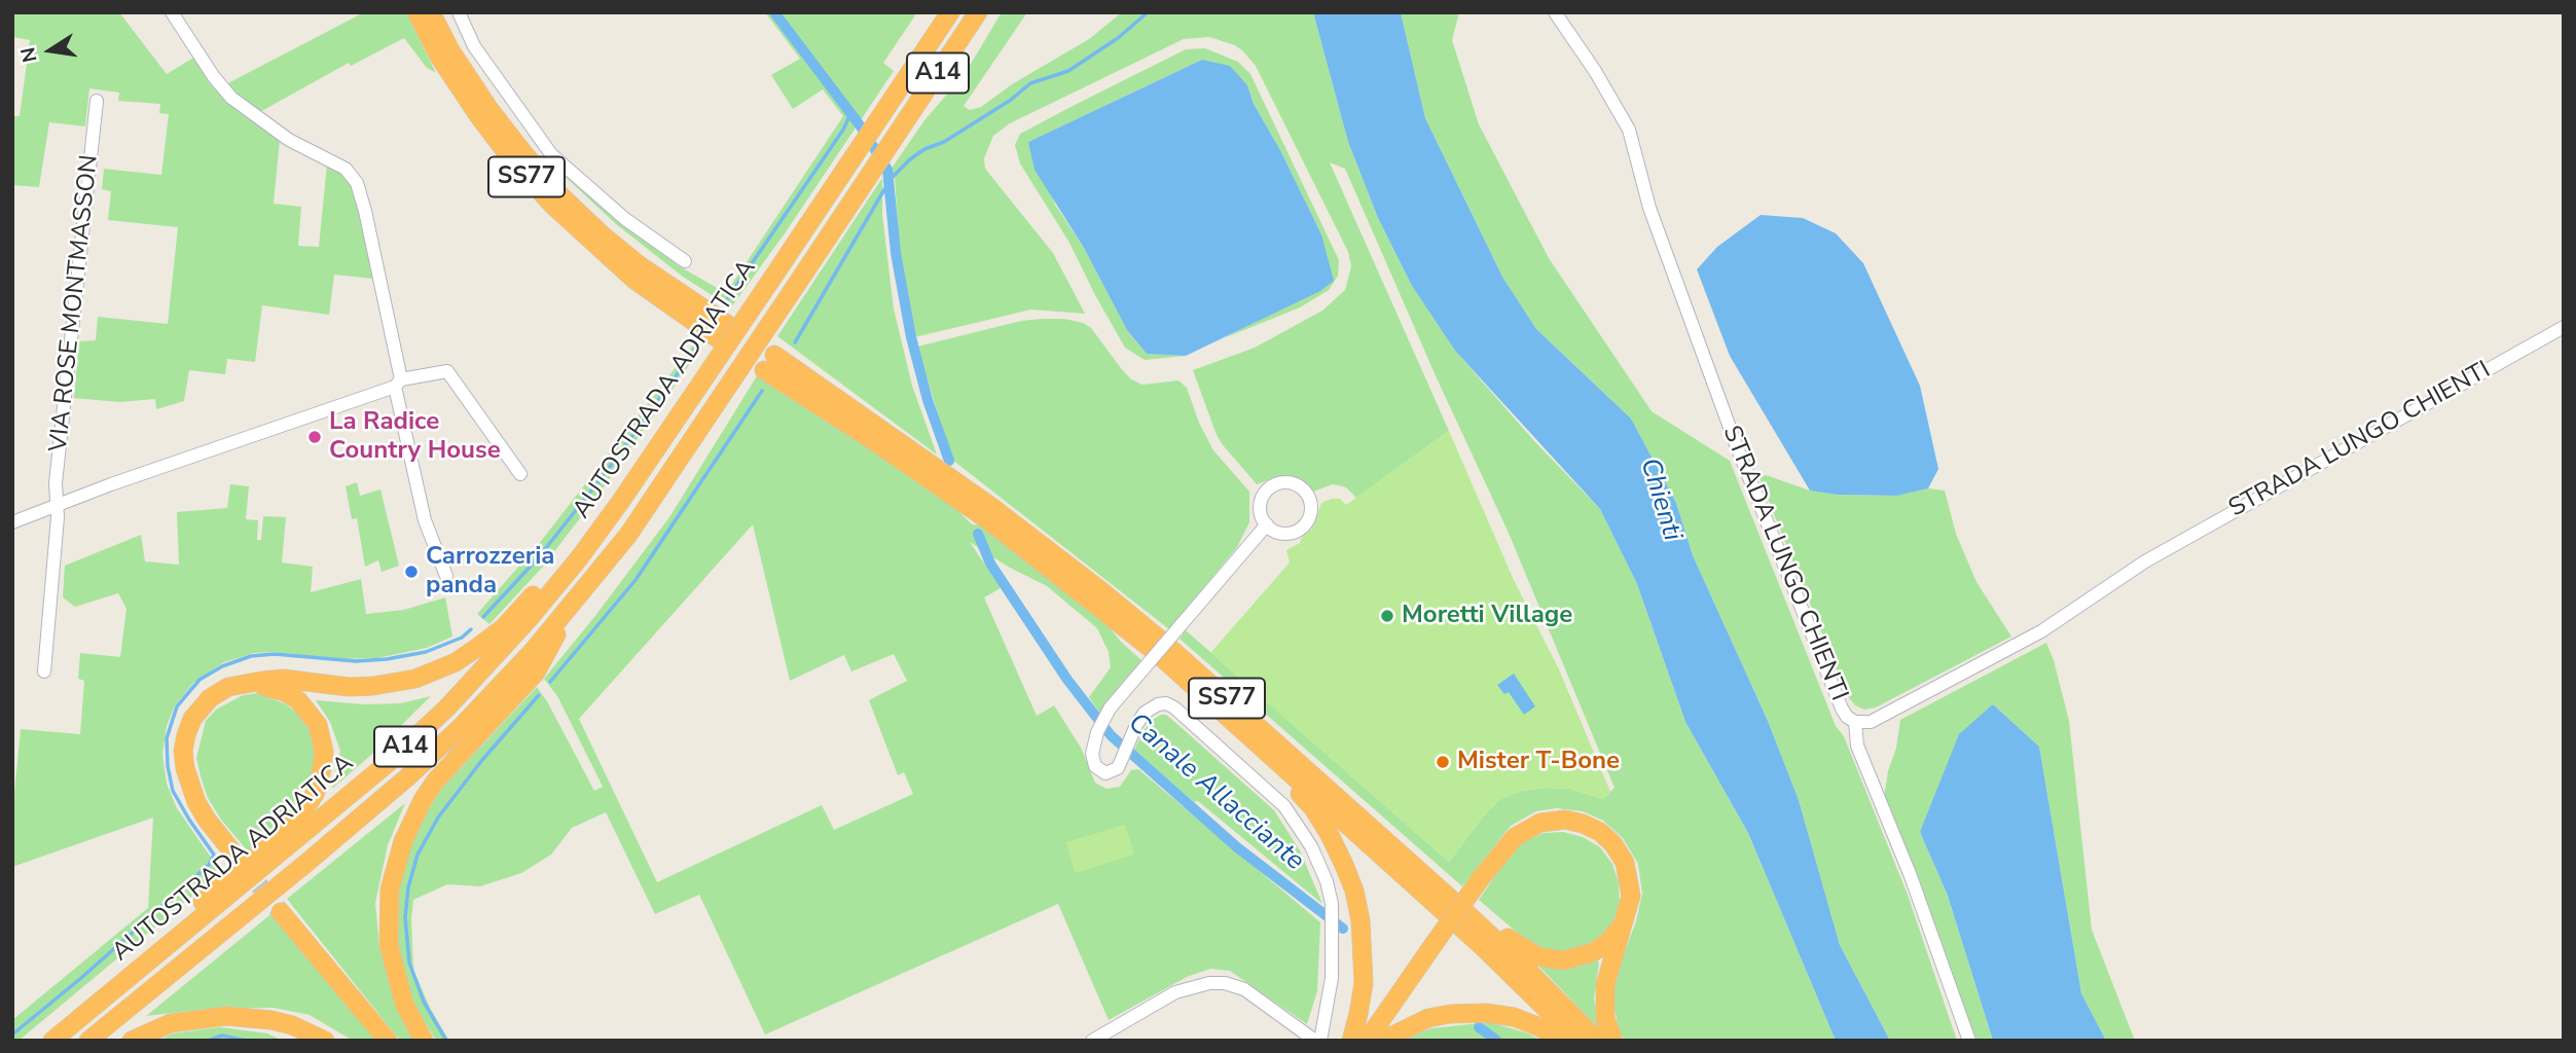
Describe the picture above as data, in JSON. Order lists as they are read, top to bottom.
{
  "streets": {
    "highway": ["A14", "SS77", "AUTOSTRADA ADRIATICA"],
    "street": ["VIA ROSE MONTMASSON", "STRADA LUNGO CHIENTI"]
  },
  "water": ["Chienti", "Canale Allacciante"],
  "places": [
    "La Radice Country House",
    "Carrozzeria panda",
    "Moretti Village",
    "Mister T-Bone"
  ],
  "north": "left"
}
